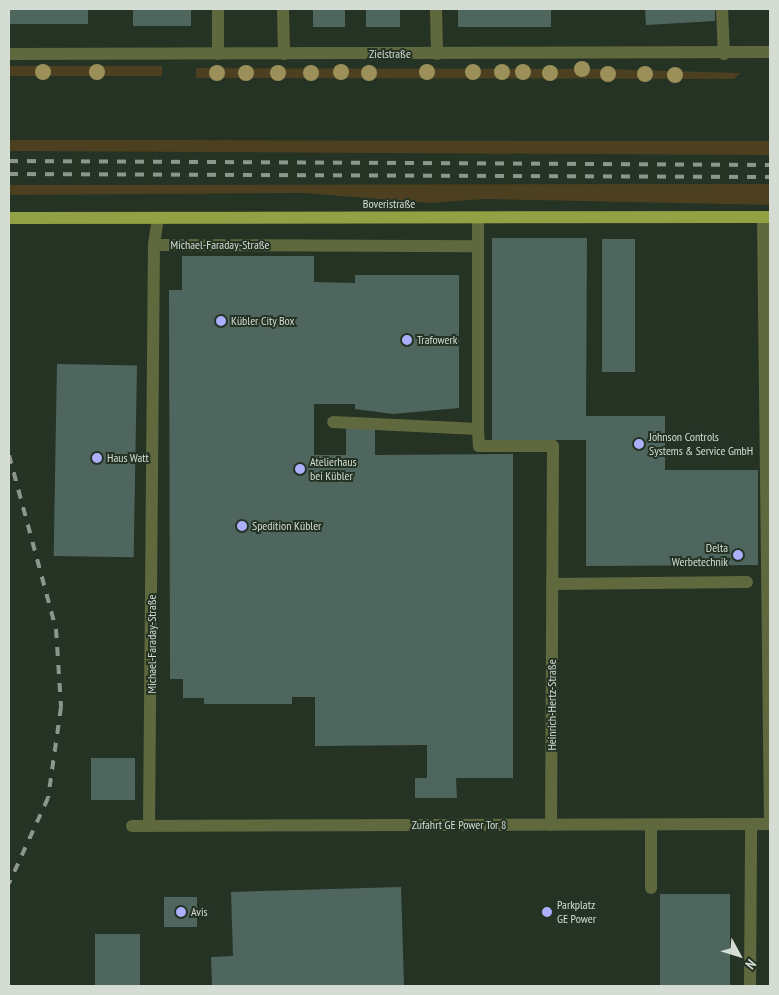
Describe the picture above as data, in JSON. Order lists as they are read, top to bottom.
{
  "streets": {
    "main road": ["Boveristraße"],
    "street": [
      "Zielstraße",
      "Michael-Faraday-Straße",
      "Heinrich-Hertz-Straße",
      "Zufahrt GE Power Tor 8"
    ]
  },
  "crossings": [
    ["Michael-Faraday-Straße", "Zufahrt GE Power Tor 8"],
    ["Heinrich-Hertz-Straße", "Zufahrt GE Power Tor 8"]
  ],
  "places": [
    "Kübler City Box",
    "Trafowerk",
    "Johnson Controls Systems & Service GmbH",
    "Haus Watt",
    "Atelierhaus bei Kübler",
    "Spedition Kübler",
    "Delta Werbetechnik",
    "Avis",
    "Parkplatz GE Power"
  ],
  "north": "bottom right"
}
